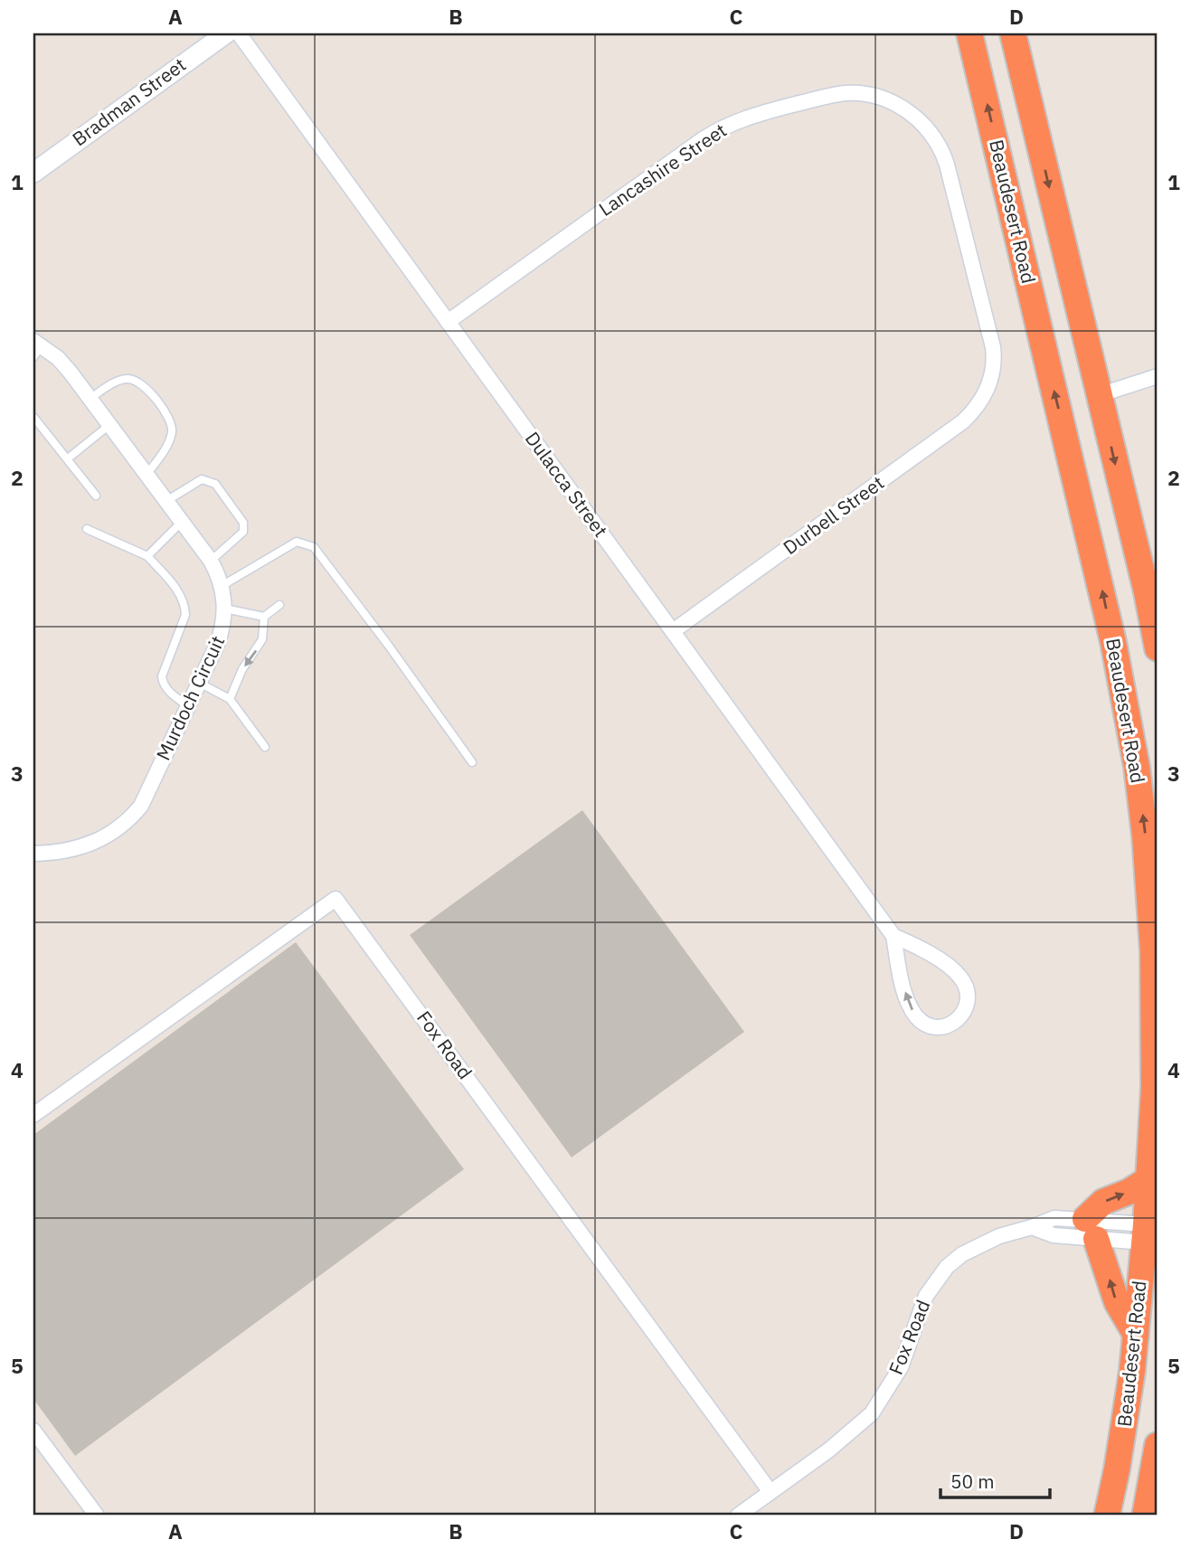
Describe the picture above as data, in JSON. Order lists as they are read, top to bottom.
{
  "streets": {
    "highway": ["Beaudesert Road"],
    "main road": ["Bradman Street"],
    "street": [
      "Lancashire Street",
      "Dulacca Street",
      "Durbell Street",
      "Murdoch Circuit",
      "Fox Road"
    ]
  },
  "crossings": [
    ["Lancashire Street", "Dulacca Street"],
    ["Lancashire Street", "Durbell Street"],
    ["Beaudesert Road", "Fox Road"],
    ["Dulacca Street", "Durbell Street"]
  ],
  "scale_bar": "50 m",
  "grid": {
    "columns": [
      "A",
      "B",
      "C",
      "D"
    ],
    "rows": [
      "1",
      "2",
      "3",
      "4",
      "5"
    ]
  }
}
